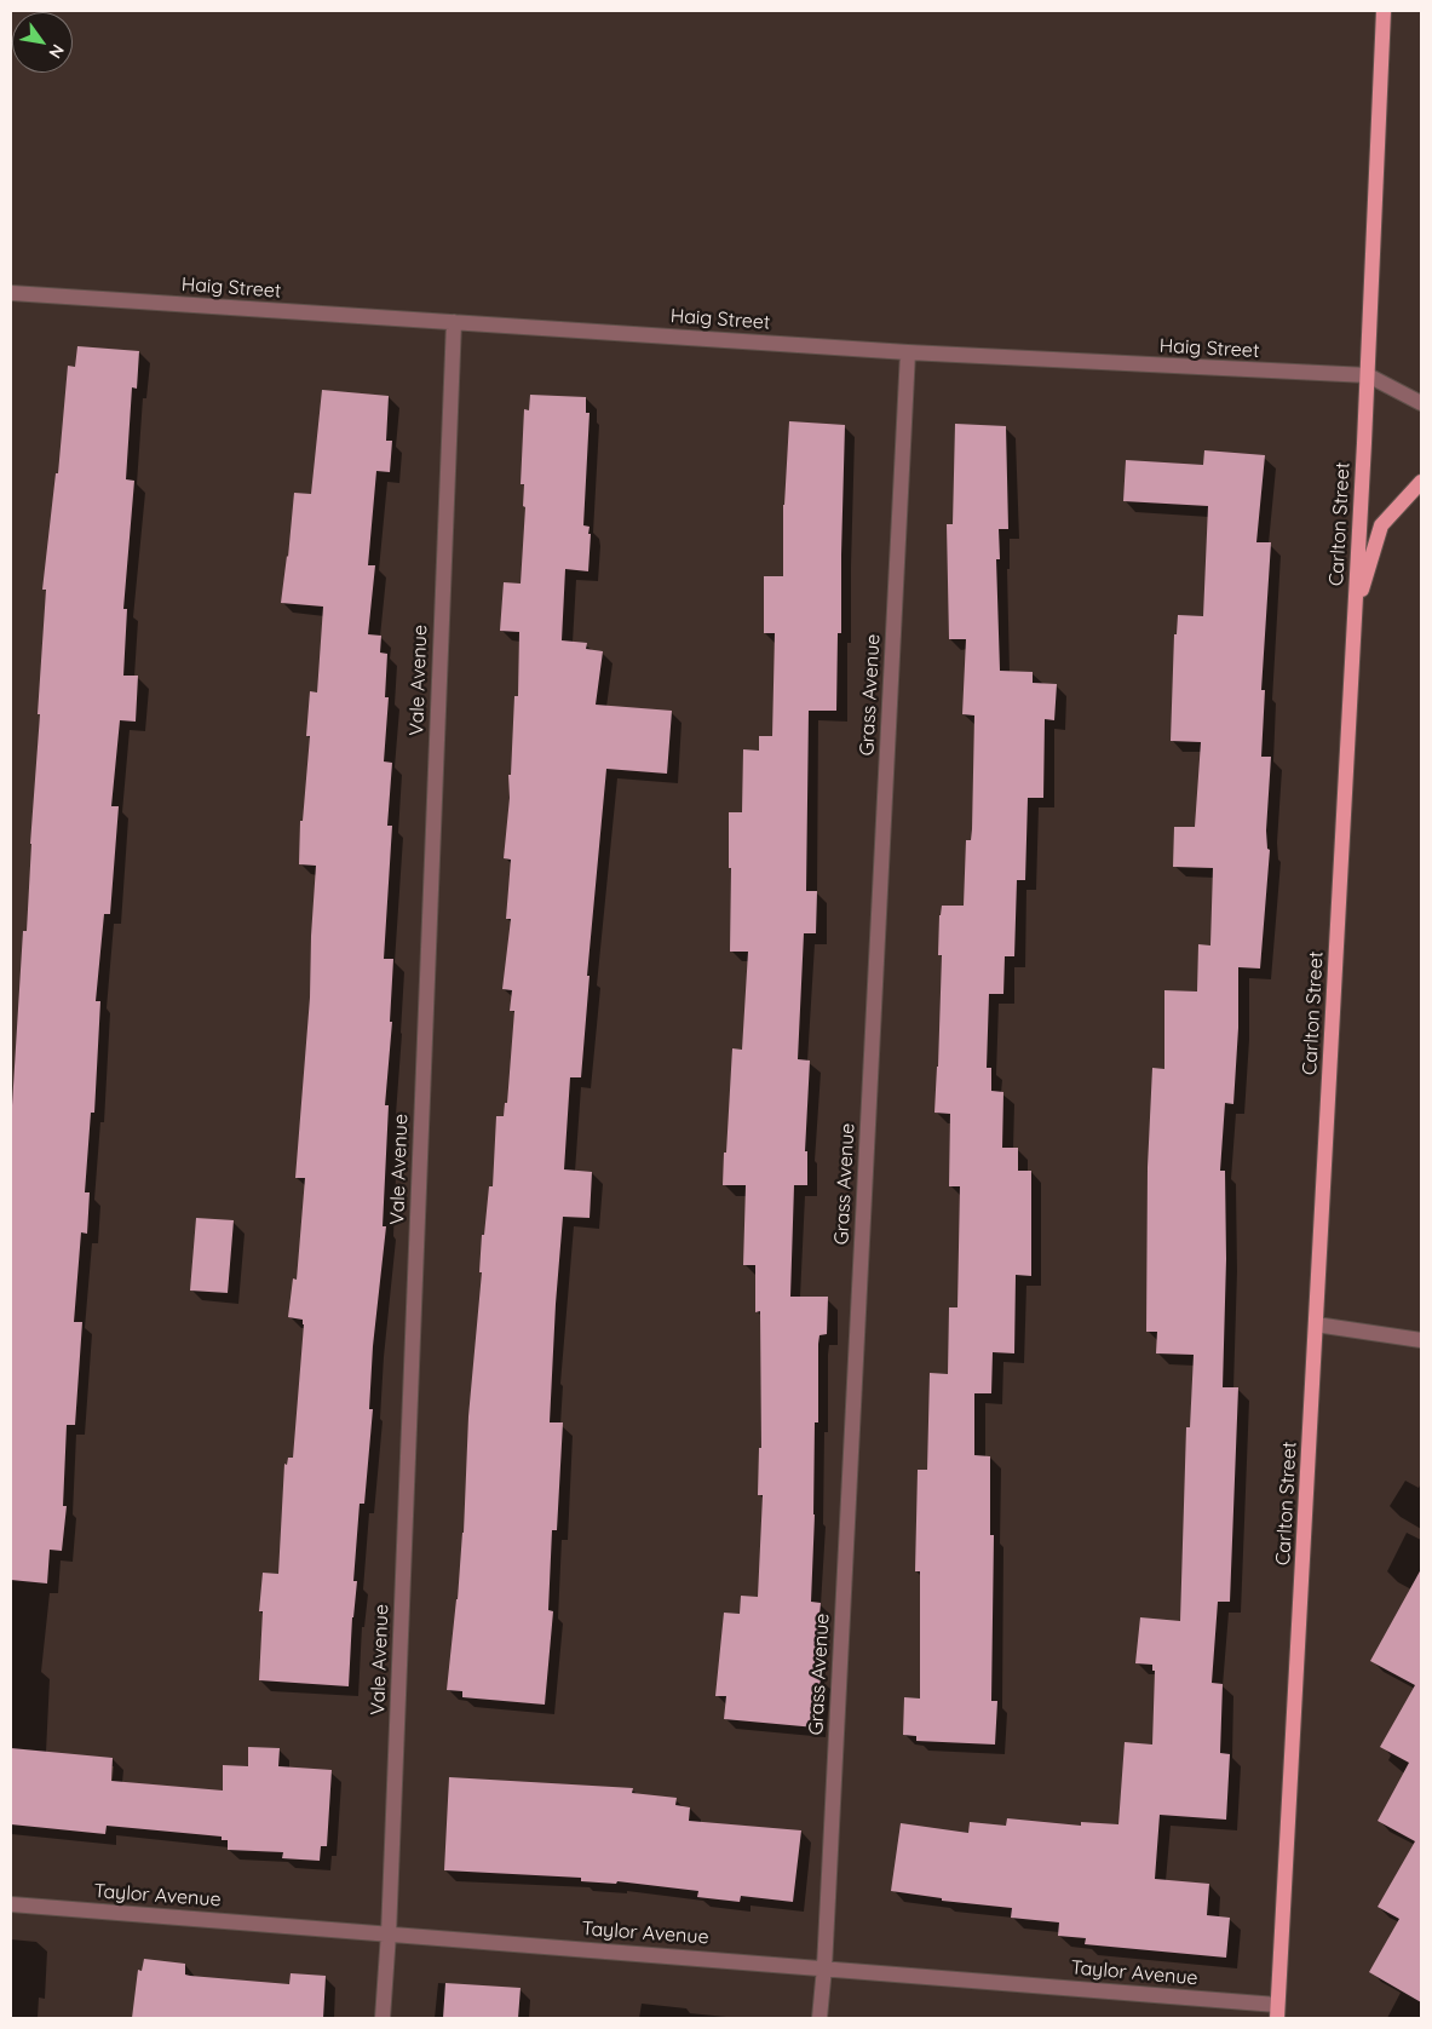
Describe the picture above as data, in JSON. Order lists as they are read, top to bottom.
{
  "streets": {
    "main road": ["Carlton Street"],
    "street": [
      "Haig Street",
      "Vale Avenue",
      "Grass Avenue",
      "Taylor Avenue"
    ]
  },
  "crossings": [
    ["Haig Street", "Carlton Street"],
    ["Haig Street", "Vale Avenue"],
    ["Haig Street", "Grass Avenue"],
    ["Carlton Street", "Taylor Avenue"],
    ["Vale Avenue", "Taylor Avenue"],
    ["Grass Avenue", "Taylor Avenue"]
  ],
  "north": "bottom right"
}
